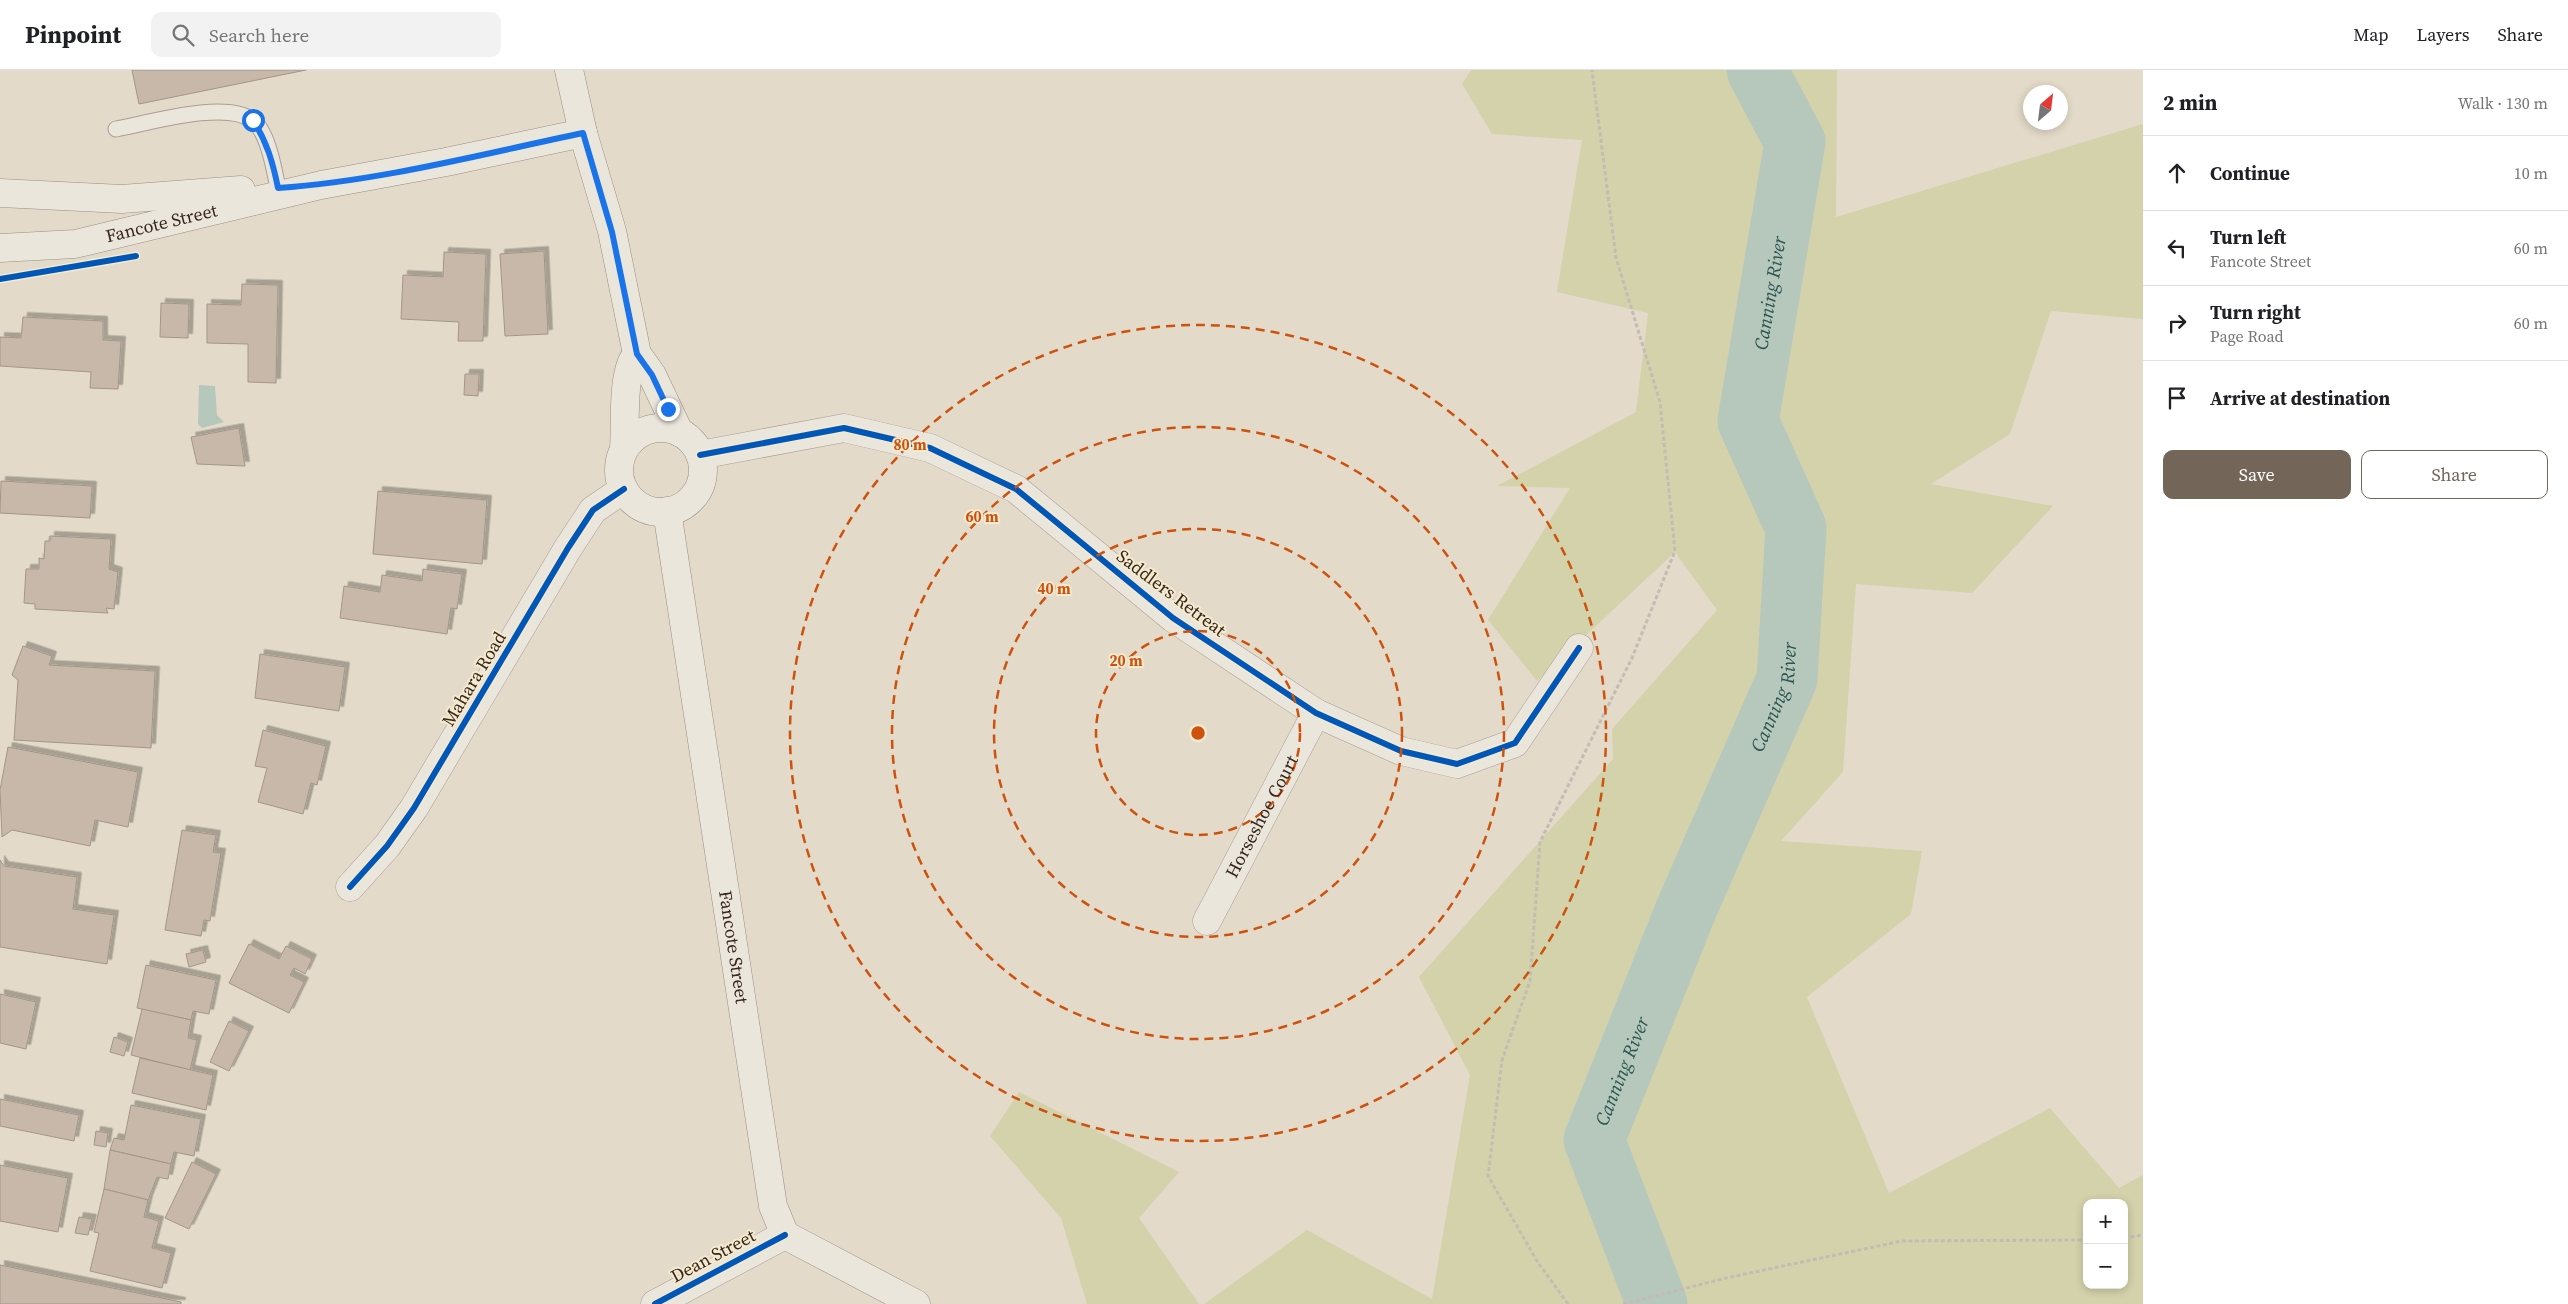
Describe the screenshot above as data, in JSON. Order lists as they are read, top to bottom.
{
  "streets": {
    "main road": [
      "Fancote Street",
      "Saddlers Retreat",
      "Mahara Road",
      "Horseshoe Court",
      "Dean Street"
    ]
  },
  "crossings": [
    ["Fancote Street", "Saddlers Retreat"],
    ["Fancote Street", "Mahara Road"],
    ["Fancote Street", "Dean Street"],
    ["Saddlers Retreat", "Mahara Road"],
    ["Saddlers Retreat", "Horseshoe Court"]
  ],
  "water": ["Canning River"],
  "north": "top right",
  "page": {
    "header": "Pinpoint",
    "search": "Search here",
    "nav": ["Map", "Layers", "Share"],
    "heading": ["2 min", "Walk · 130 m"],
    "list": [
      ["Continue", "10 m"],
      ["Turn left", "Fancote Street", "60 m"],
      ["Turn right", "Page Road", "60 m"],
      "Arrive at destination"
    ],
    "buttons": ["Save", "Share"],
    "map_buttons": ["+", "−"]
  },
  "rings": [
    "80 m",
    "60 m",
    "40 m",
    "20 m"
  ]
}
